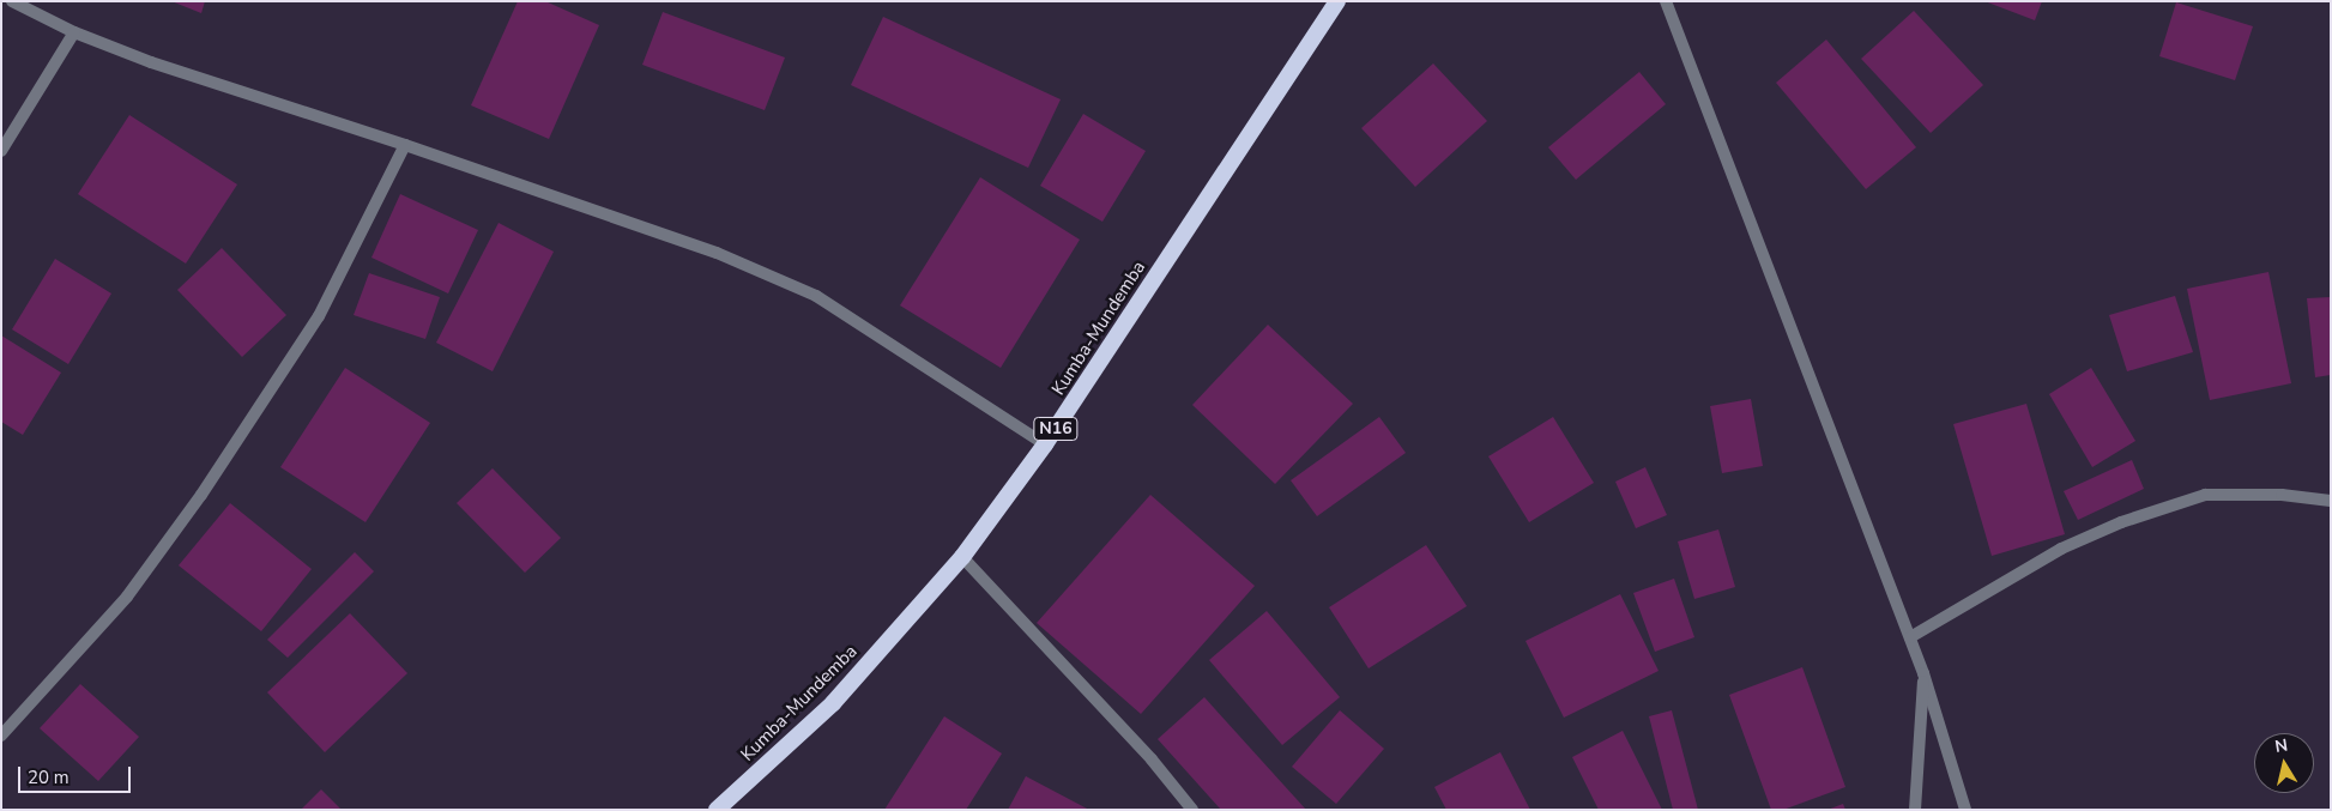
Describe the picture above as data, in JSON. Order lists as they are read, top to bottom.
{
  "streets": {
    "highway": ["Kumba-Mundemba", "N16"]
  },
  "scale_bar": "20 m",
  "north": "top"
}
